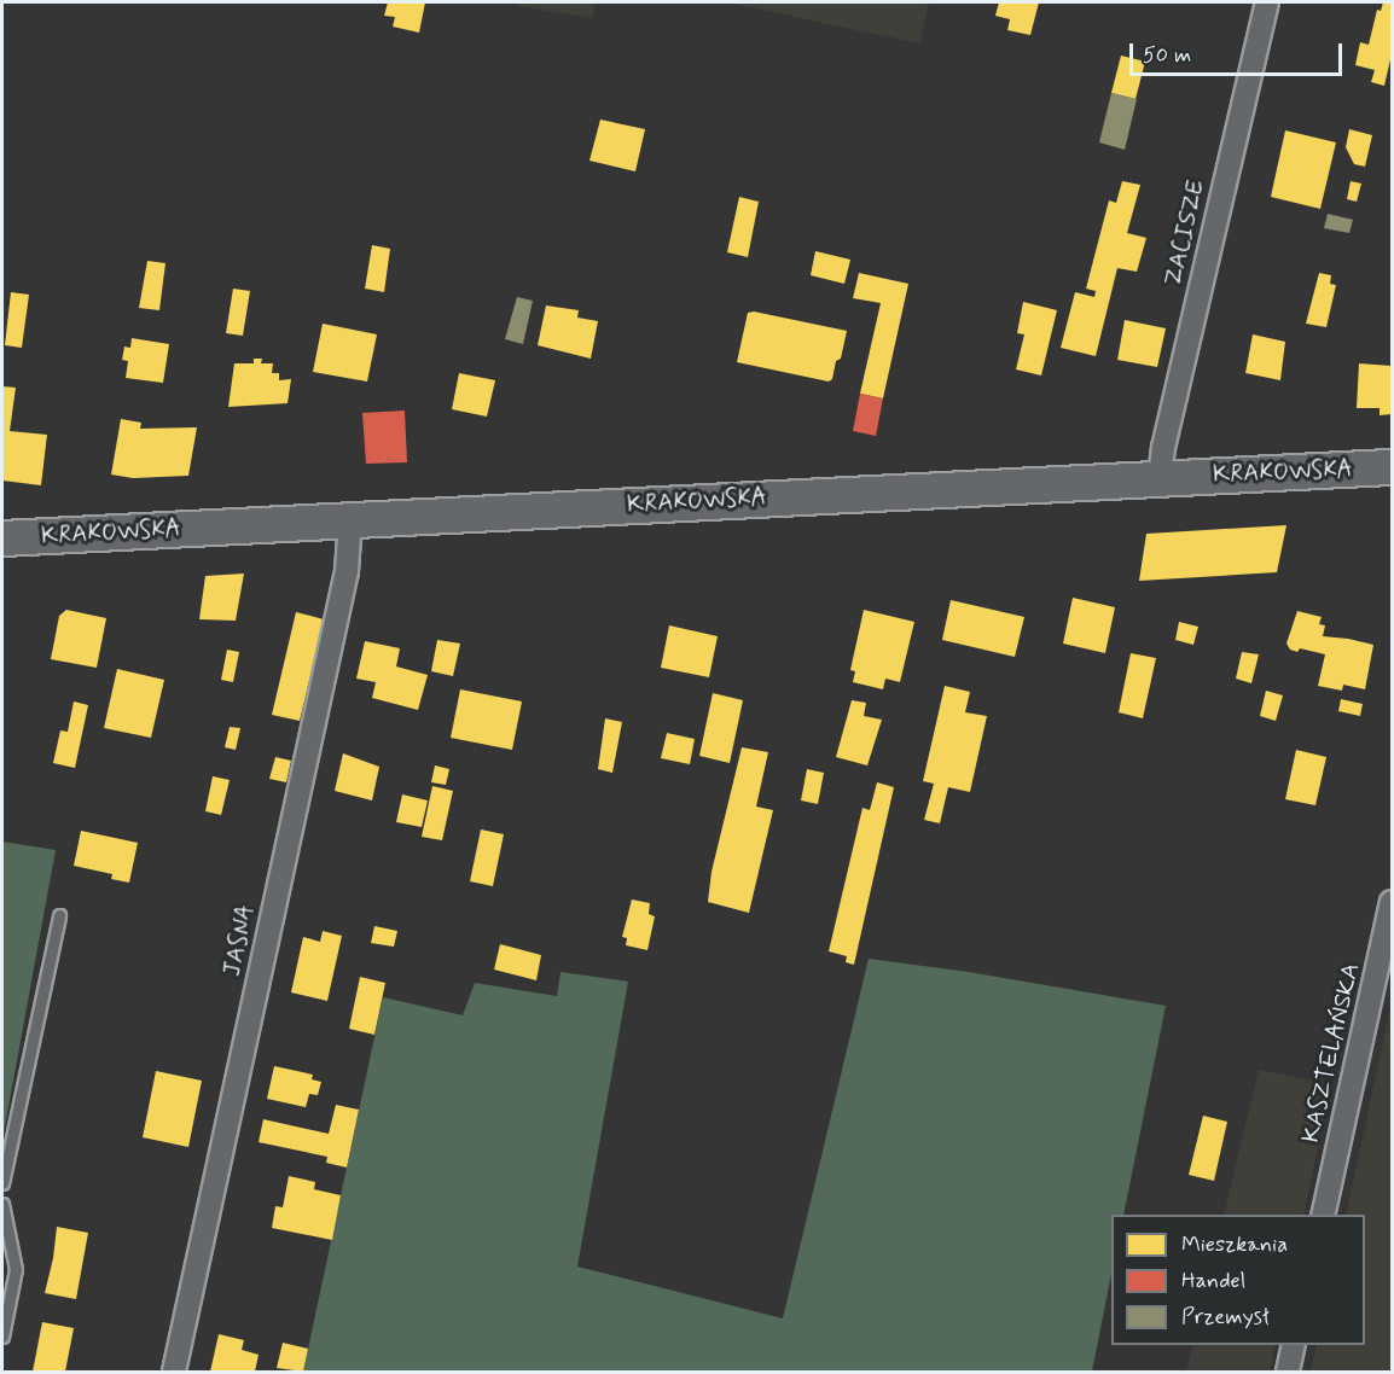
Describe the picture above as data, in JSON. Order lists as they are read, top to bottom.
{
  "streets": {
    "main road": ["KRAKOWSKA"],
    "street": ["ZACISZE", "JASNA", "KASZTELAŃSKA"]
  },
  "crossings": [
    ["ZACISZE", "KRAKOWSKA"],
    ["KRAKOWSKA", "JASNA"]
  ],
  "legend": ["Mieszkania", "Handel", "Przemysł"],
  "scale_bar": "50 m"
}
